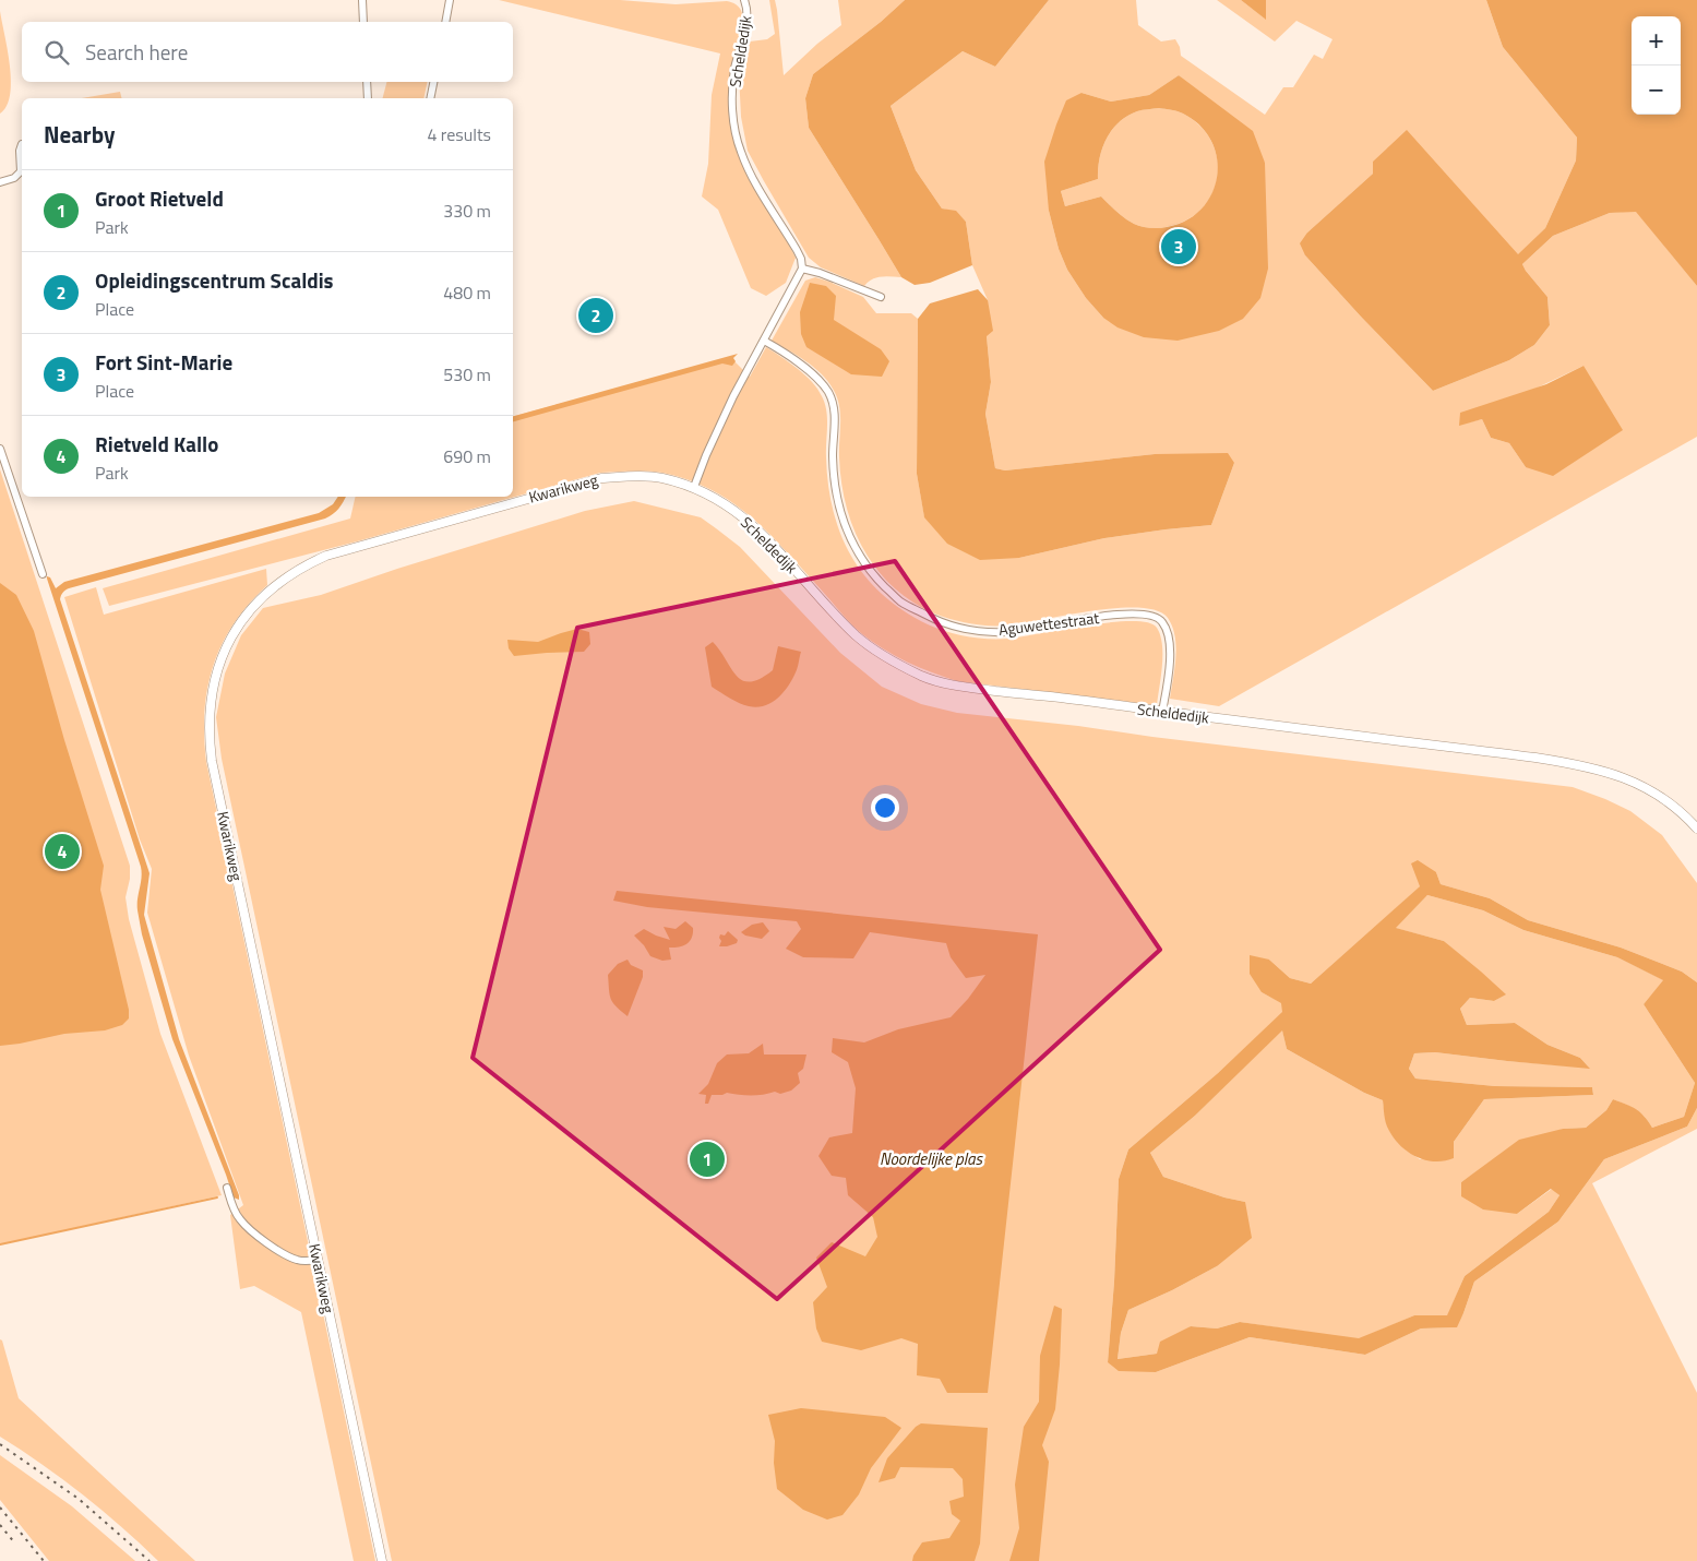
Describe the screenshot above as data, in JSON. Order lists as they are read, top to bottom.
{
  "streets": {
    "street": ["Scheldedijk", "Kwarikweg", "Aguwettestraat"]
  },
  "crossings": [
    ["Scheldedijk", "Kwarikweg"],
    ["Scheldedijk", "Aguwettestraat"]
  ],
  "water": ["Noordelijke plas"],
  "page": {
    "map_buttons": ["+", "−"],
    "search": "Search here",
    "heading": ["Nearby", "4 results"],
    "list": [
      {
        "mark": "1",
        "name": "Groot Rietveld",
        "note": "Park",
        "value": "330 m"
      },
      {
        "mark": "2",
        "name": "Opleidingscentrum Scaldis",
        "note": "Place",
        "value": "480 m"
      },
      {
        "mark": "3",
        "name": "Fort Sint-Marie",
        "note": "Place",
        "value": "530 m"
      },
      {
        "mark": "4",
        "name": "Rietveld Kallo",
        "note": "Park",
        "value": "690 m"
      }
    ],
    "pins": [
      "3",
      "2",
      "4",
      "1"
    ]
  }
}
